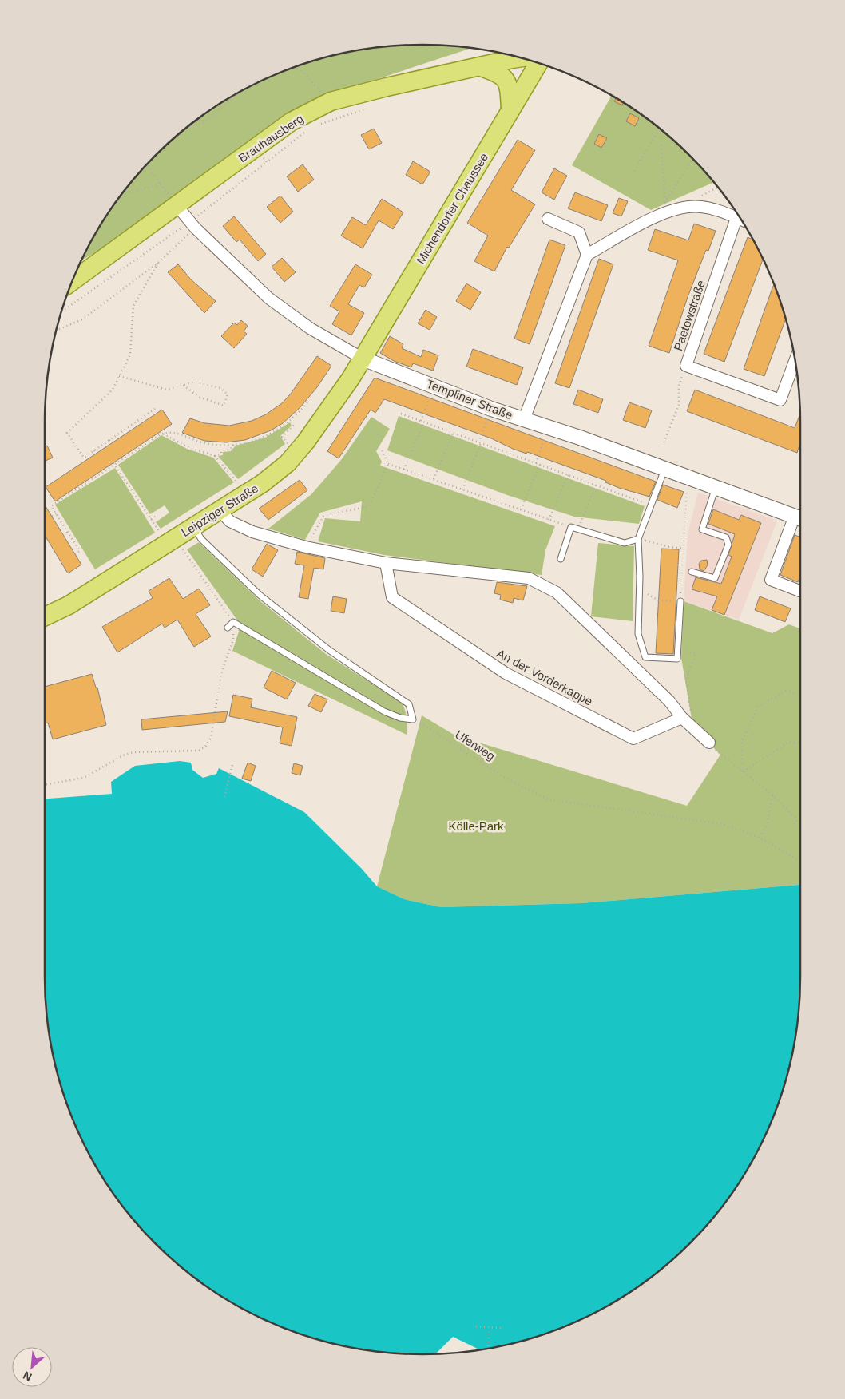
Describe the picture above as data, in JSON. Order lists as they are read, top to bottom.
{
  "streets": {
    "main road": ["Brauhausberg", "Michendorfer Chaussee", "Leipziger Straße"],
    "street": ["Paetowstraße", "Templiner Straße", "An der Vorderkappe"],
    "path": ["Uferweg"]
  },
  "crossings": [
    ["Brauhausberg", "Templiner Straße"],
    ["Michendorfer Chaussee", "Templiner Straße"],
    ["Michendorfer Chaussee", "Leipziger Straße"],
    ["Templiner Straße", "Leipziger Straße"]
  ],
  "parks": ["Kölle-Park"],
  "north": "bottom left"
}
